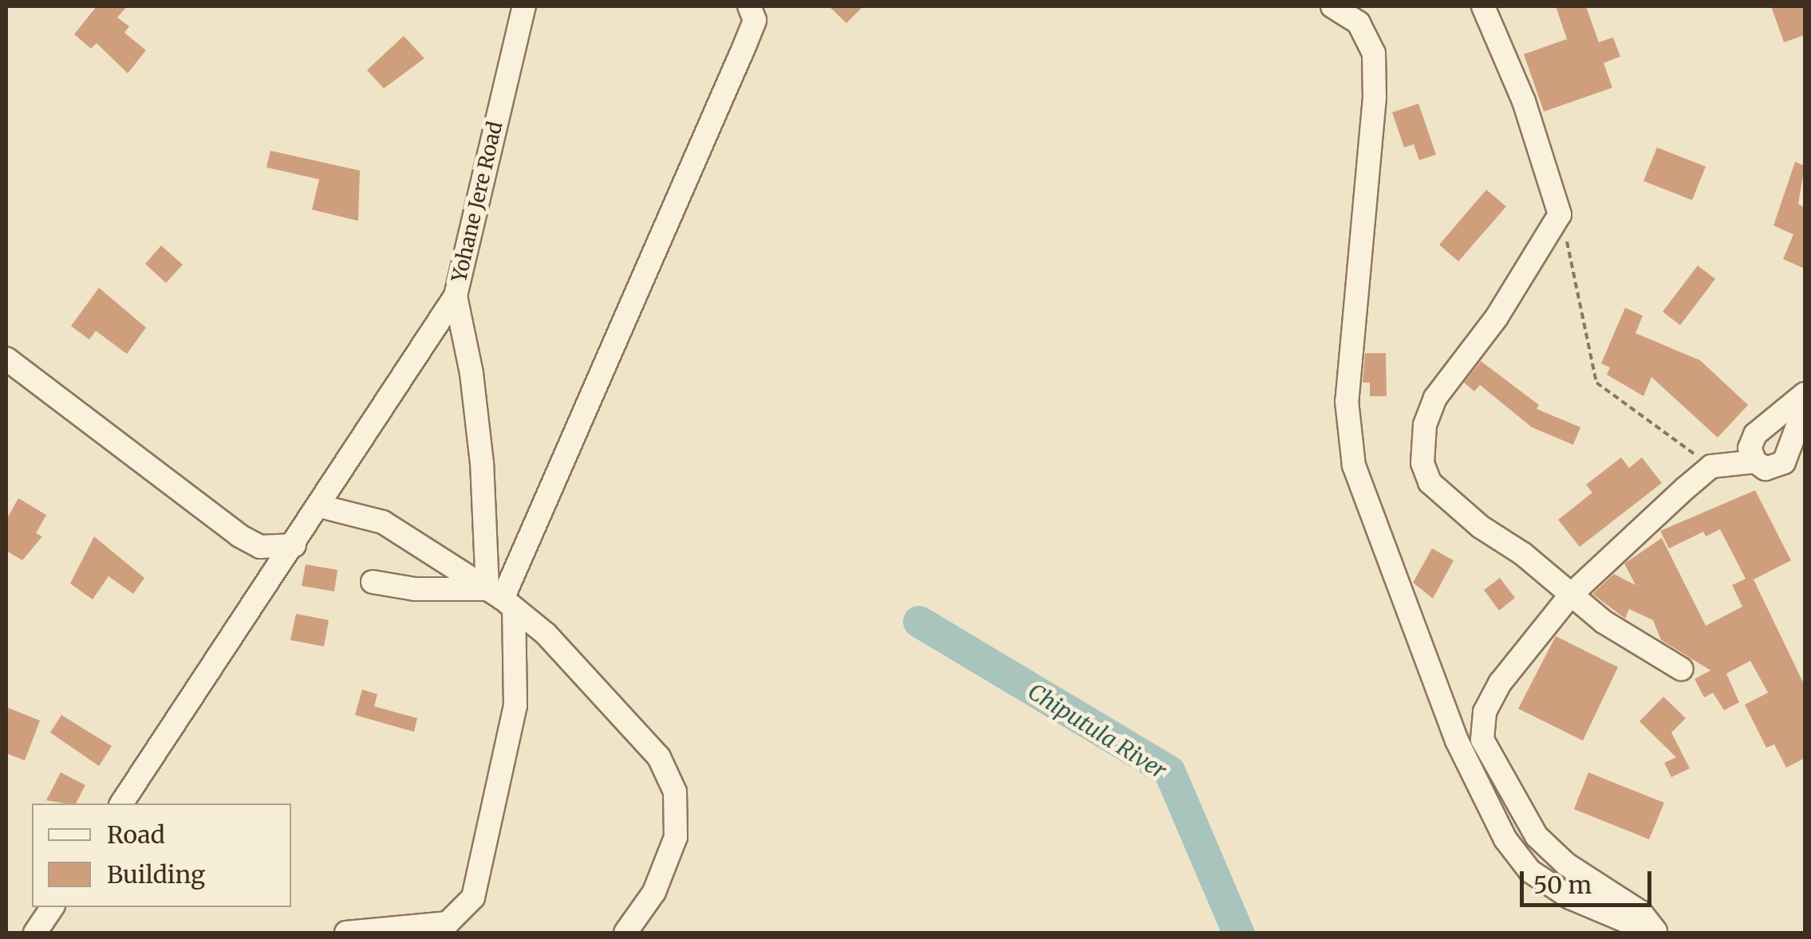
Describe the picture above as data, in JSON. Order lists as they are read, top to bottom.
{
  "streets": {
    "street": ["Yohane Jere Road"]
  },
  "water": ["Chiputula River"],
  "legend": ["Road", "Building"],
  "scale_bar": "50 m"
}
